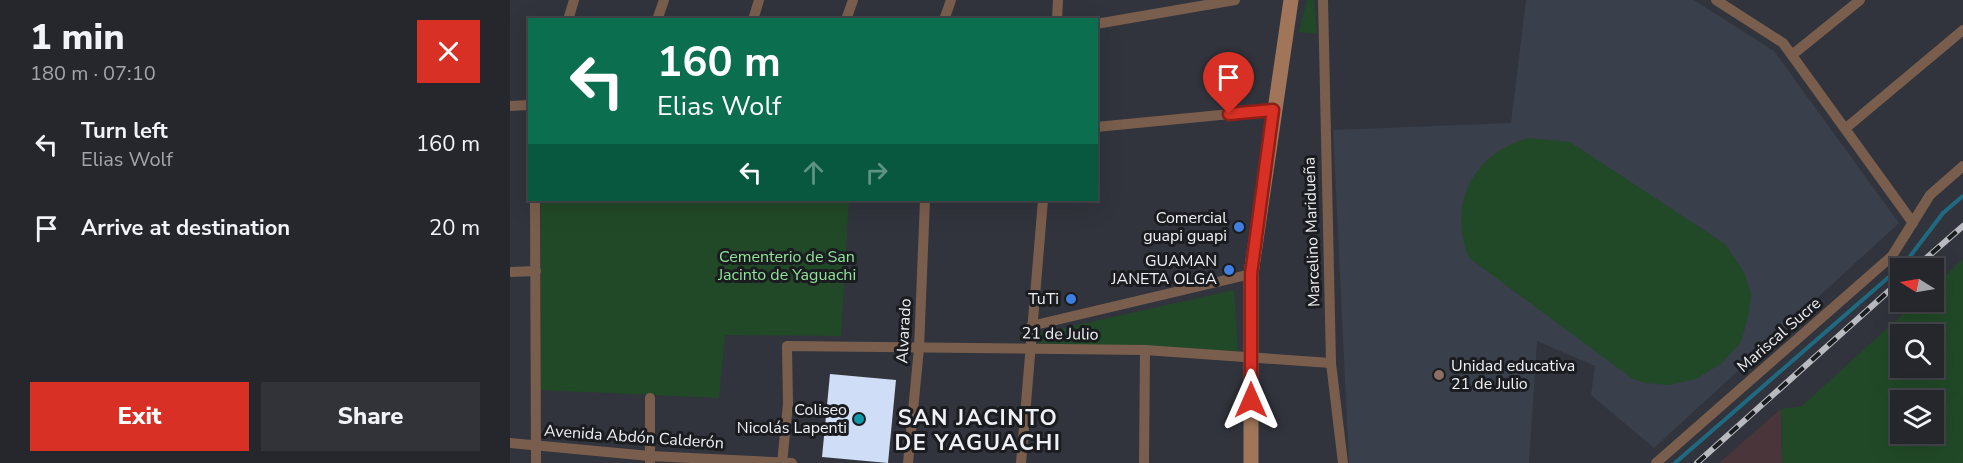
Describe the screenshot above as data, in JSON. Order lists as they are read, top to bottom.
{
  "streets": {
    "street": [
      "Marcelino Maridueña",
      "Alvarado",
      "21 de Julio",
      "Mariscal Sucre",
      "Avenida Abdón Calderón"
    ]
  },
  "crossings": [
    ["Marcelino Maridueña", "21 de Julio"],
    ["Alvarado", "21 de Julio"],
    ["21 de Julio", "Avenida Abdón Calderón"]
  ],
  "districts": ["SAN JACINTO DE YAGUACHI"],
  "parks": ["Cementerio de San Jacinto de Yaguachi"],
  "places": [
    "Comercial guapi guapi",
    "GUAMAN JANETA OLGA",
    "TuTi",
    "Unidad educativa 21 de Julio",
    "Coliseo Nicolás Lapenti"
  ],
  "north": "left",
  "page": {
    "heading": ["1 min", "180 m · 07:10"],
    "turn": ["160 m", "Elias Wolf"],
    "list": [
      {
        "name": "Turn left",
        "note": "Elias Wolf",
        "value": "160 m"
      },
      {
        "name": "Arrive at destination",
        "value": "20 m"
      }
    ],
    "buttons": ["Exit", "Share"]
  }
}
